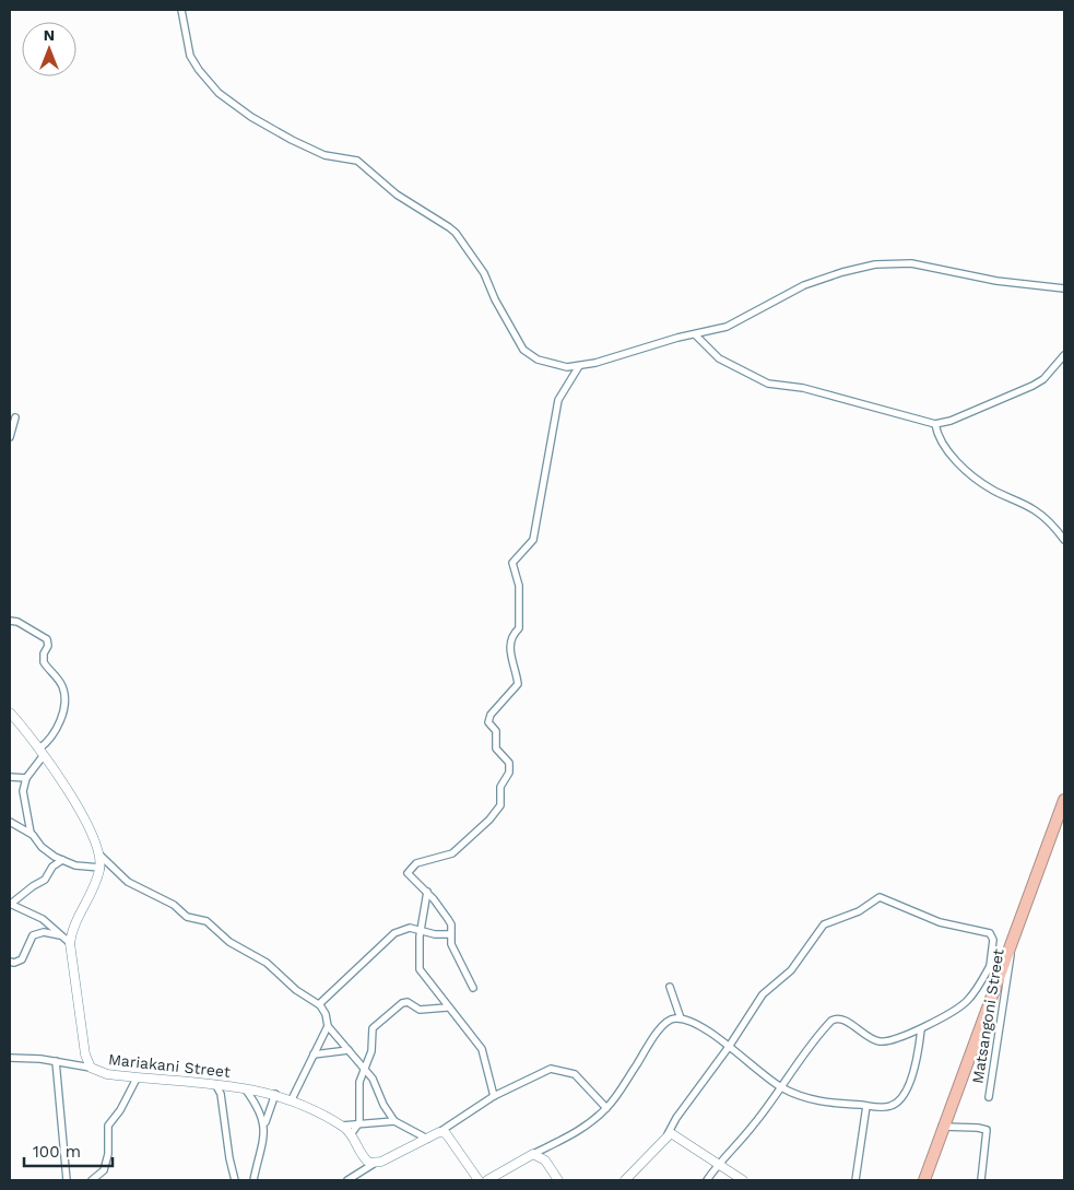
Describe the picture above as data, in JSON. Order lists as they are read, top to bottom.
{
  "streets": {
    "street": ["Matsangoni Street", "Mariakani Street"]
  },
  "scale_bar": "100 m",
  "north": "top"
}
